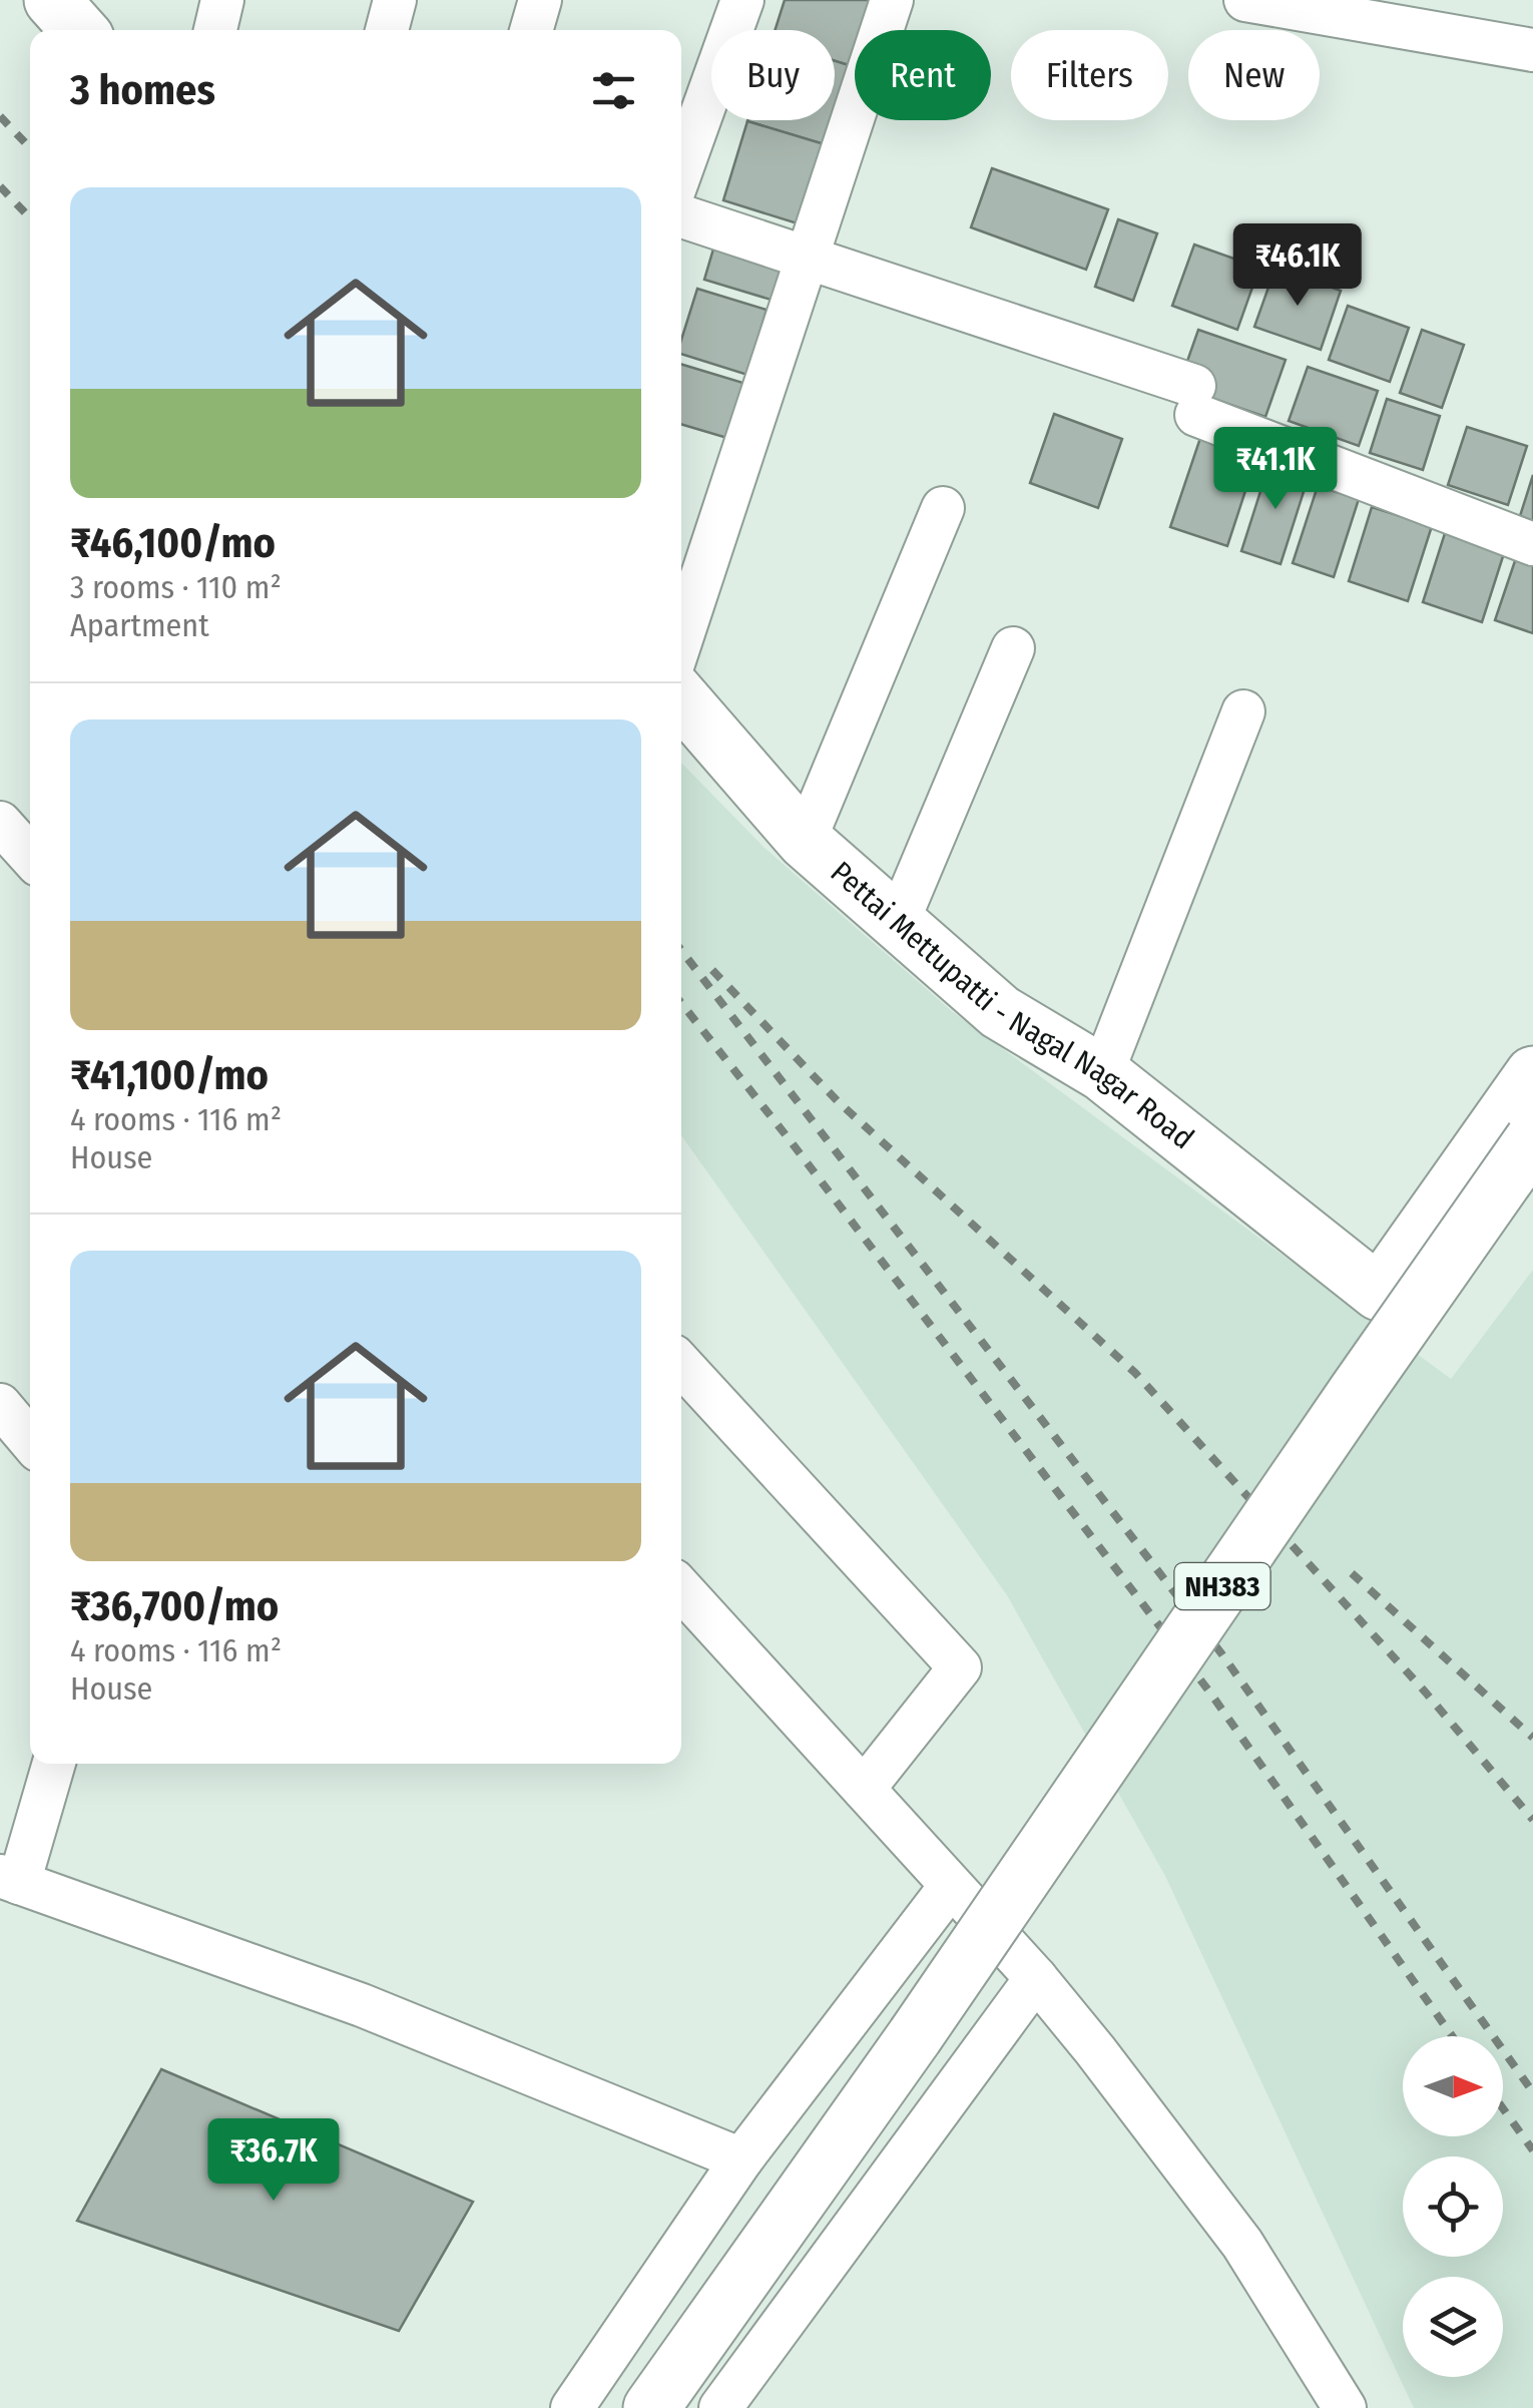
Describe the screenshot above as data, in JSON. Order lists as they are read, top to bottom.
{
  "streets": {
    "main road": ["Pettai Mettupatti - Nagal Nagar Road", "NH383"]
  },
  "north": "right",
  "page": {
    "chip": [
      "Buy",
      "Rent",
      "Filters",
      "New"
    ],
    "heading": "3 homes",
    "list": [
      {
        "name": "₹46,100/mo",
        "note": "3 rooms · 110 m² · Apartment"
      },
      {
        "name": "₹41,100/mo",
        "note": "4 rooms · 116 m² · House"
      },
      {
        "name": "₹36,700/mo",
        "note": "4 rooms · 116 m² · House"
      }
    ],
    "price": ["₹46.1K", "₹41.1K", "₹36.7K"]
  }
}
